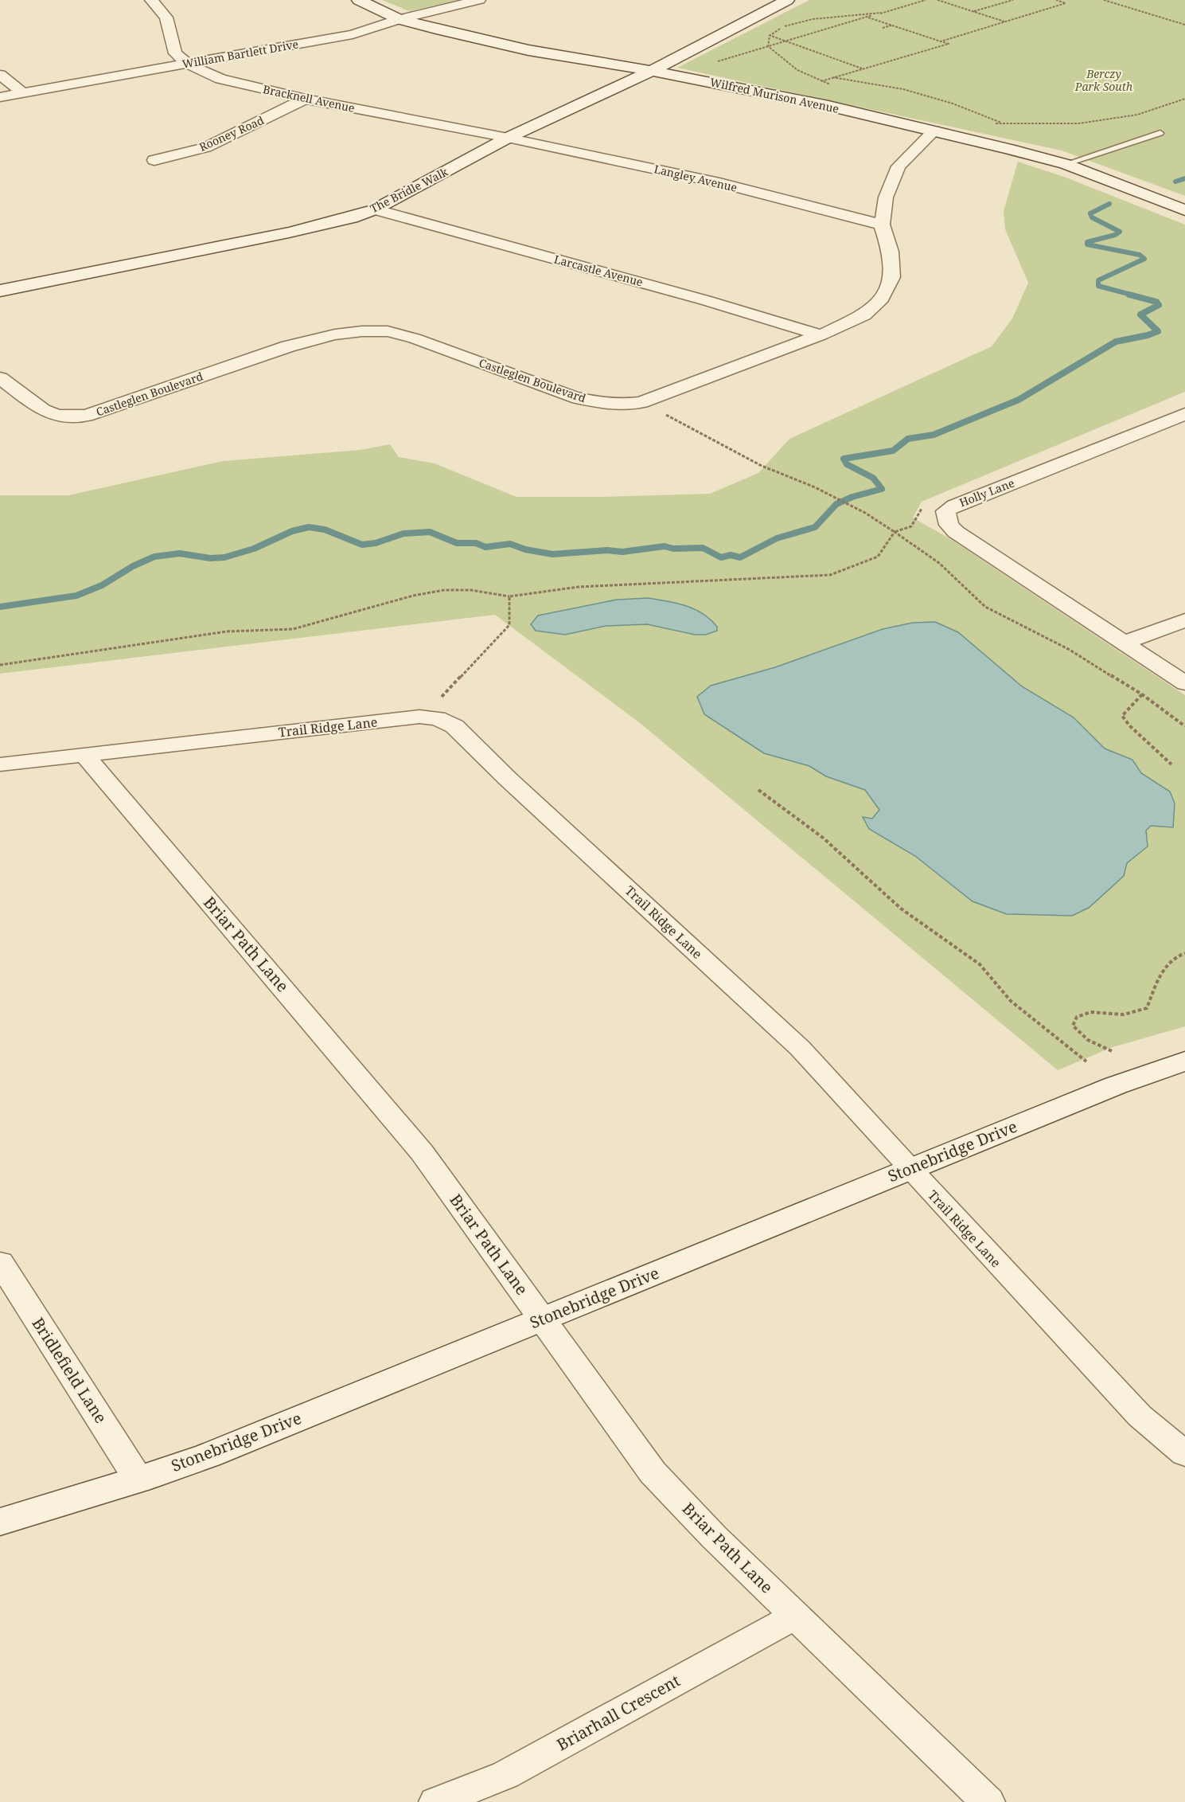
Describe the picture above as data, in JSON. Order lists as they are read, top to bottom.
{
  "streets": {
    "street": [
      "William Bartlett Drive",
      "Wilfred Murison Avenue",
      "Bracknell Avenue",
      "Rooney Road",
      "Langley Avenue",
      "The Bridle Walk",
      "Larcastle Avenue",
      "Castleglen Boulevard",
      "Holly Lane",
      "Trail Ridge Lane",
      "Briar Path Lane",
      "Stonebridge Drive",
      "Bridlefield Lane",
      "Briarhall Crescent"
    ]
  },
  "crossings": [
    ["William Bartlett Drive", "Wilfred Murison Avenue"],
    ["William Bartlett Drive", "Bracknell Avenue"],
    ["Wilfred Murison Avenue", "The Bridle Walk"],
    ["Wilfred Murison Avenue", "Castleglen Boulevard"],
    ["Bracknell Avenue", "Rooney Road"],
    ["Bracknell Avenue", "Langley Avenue"],
    ["Bracknell Avenue", "The Bridle Walk"],
    ["Langley Avenue", "The Bridle Walk"],
    ["Langley Avenue", "Castleglen Boulevard"],
    ["The Bridle Walk", "Larcastle Avenue"],
    ["Larcastle Avenue", "Castleglen Boulevard"],
    ["Trail Ridge Lane", "Briar Path Lane"],
    ["Trail Ridge Lane", "Stonebridge Drive"],
    ["Briar Path Lane", "Stonebridge Drive"],
    ["Briar Path Lane", "Briarhall Crescent"],
    ["Stonebridge Drive", "Bridlefield Lane"]
  ],
  "parks": ["Berczy Park South"]
}
